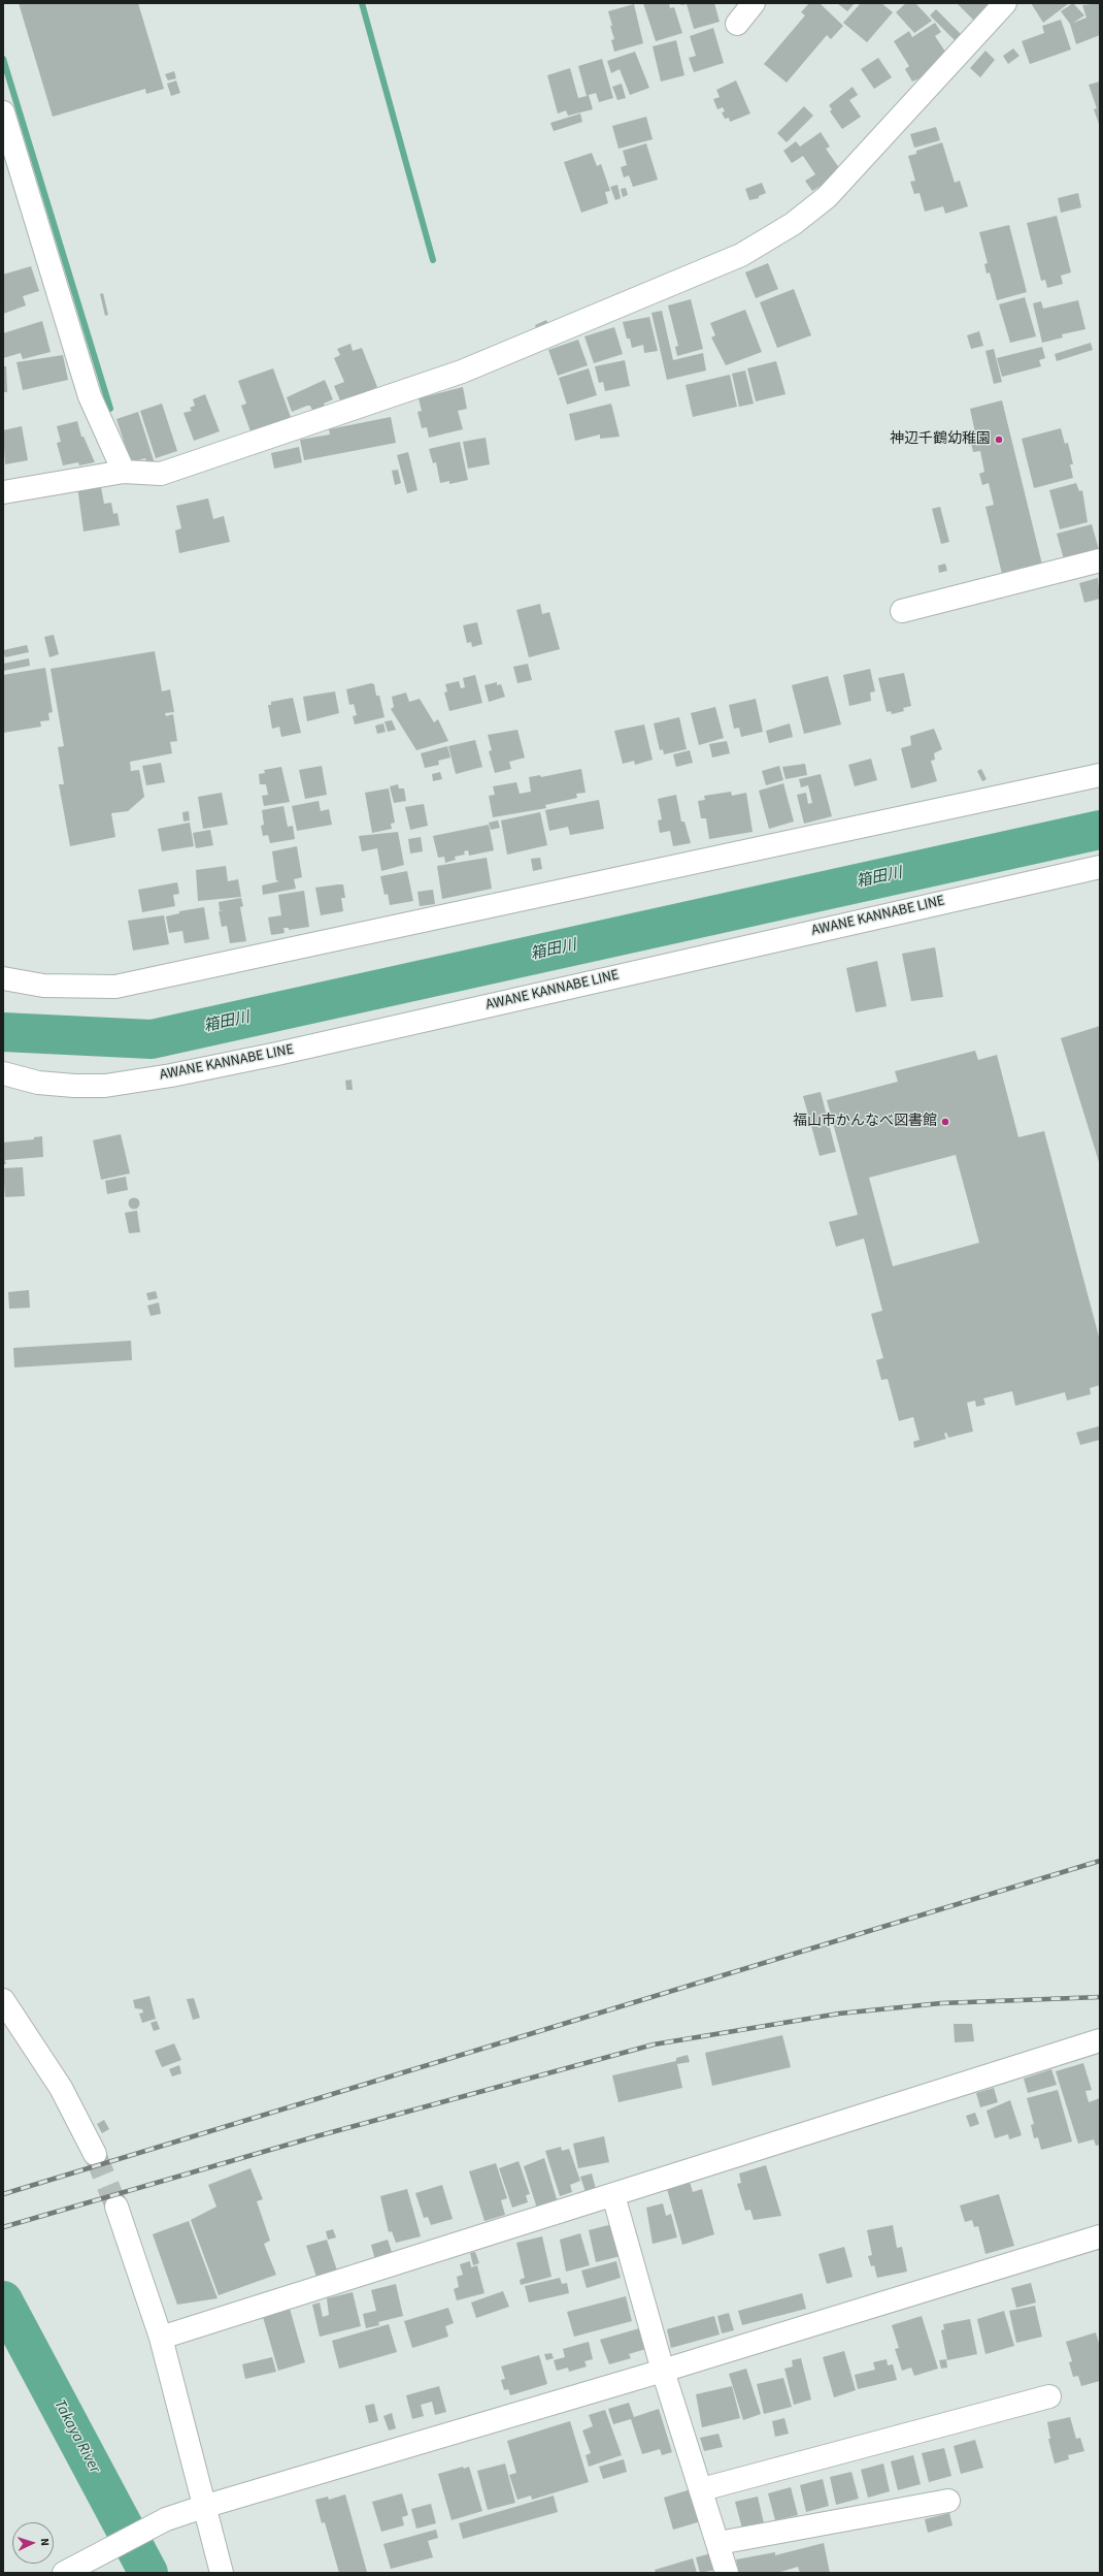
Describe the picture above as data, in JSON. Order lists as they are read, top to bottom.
{
  "streets": {
    "street": ["AWANE KANNABE LINE"]
  },
  "water": ["箱田川", "Takaya River"],
  "places": ["神辺千鶴幼稚園", "福山市かんなべ図書館"],
  "north": "right"
}
